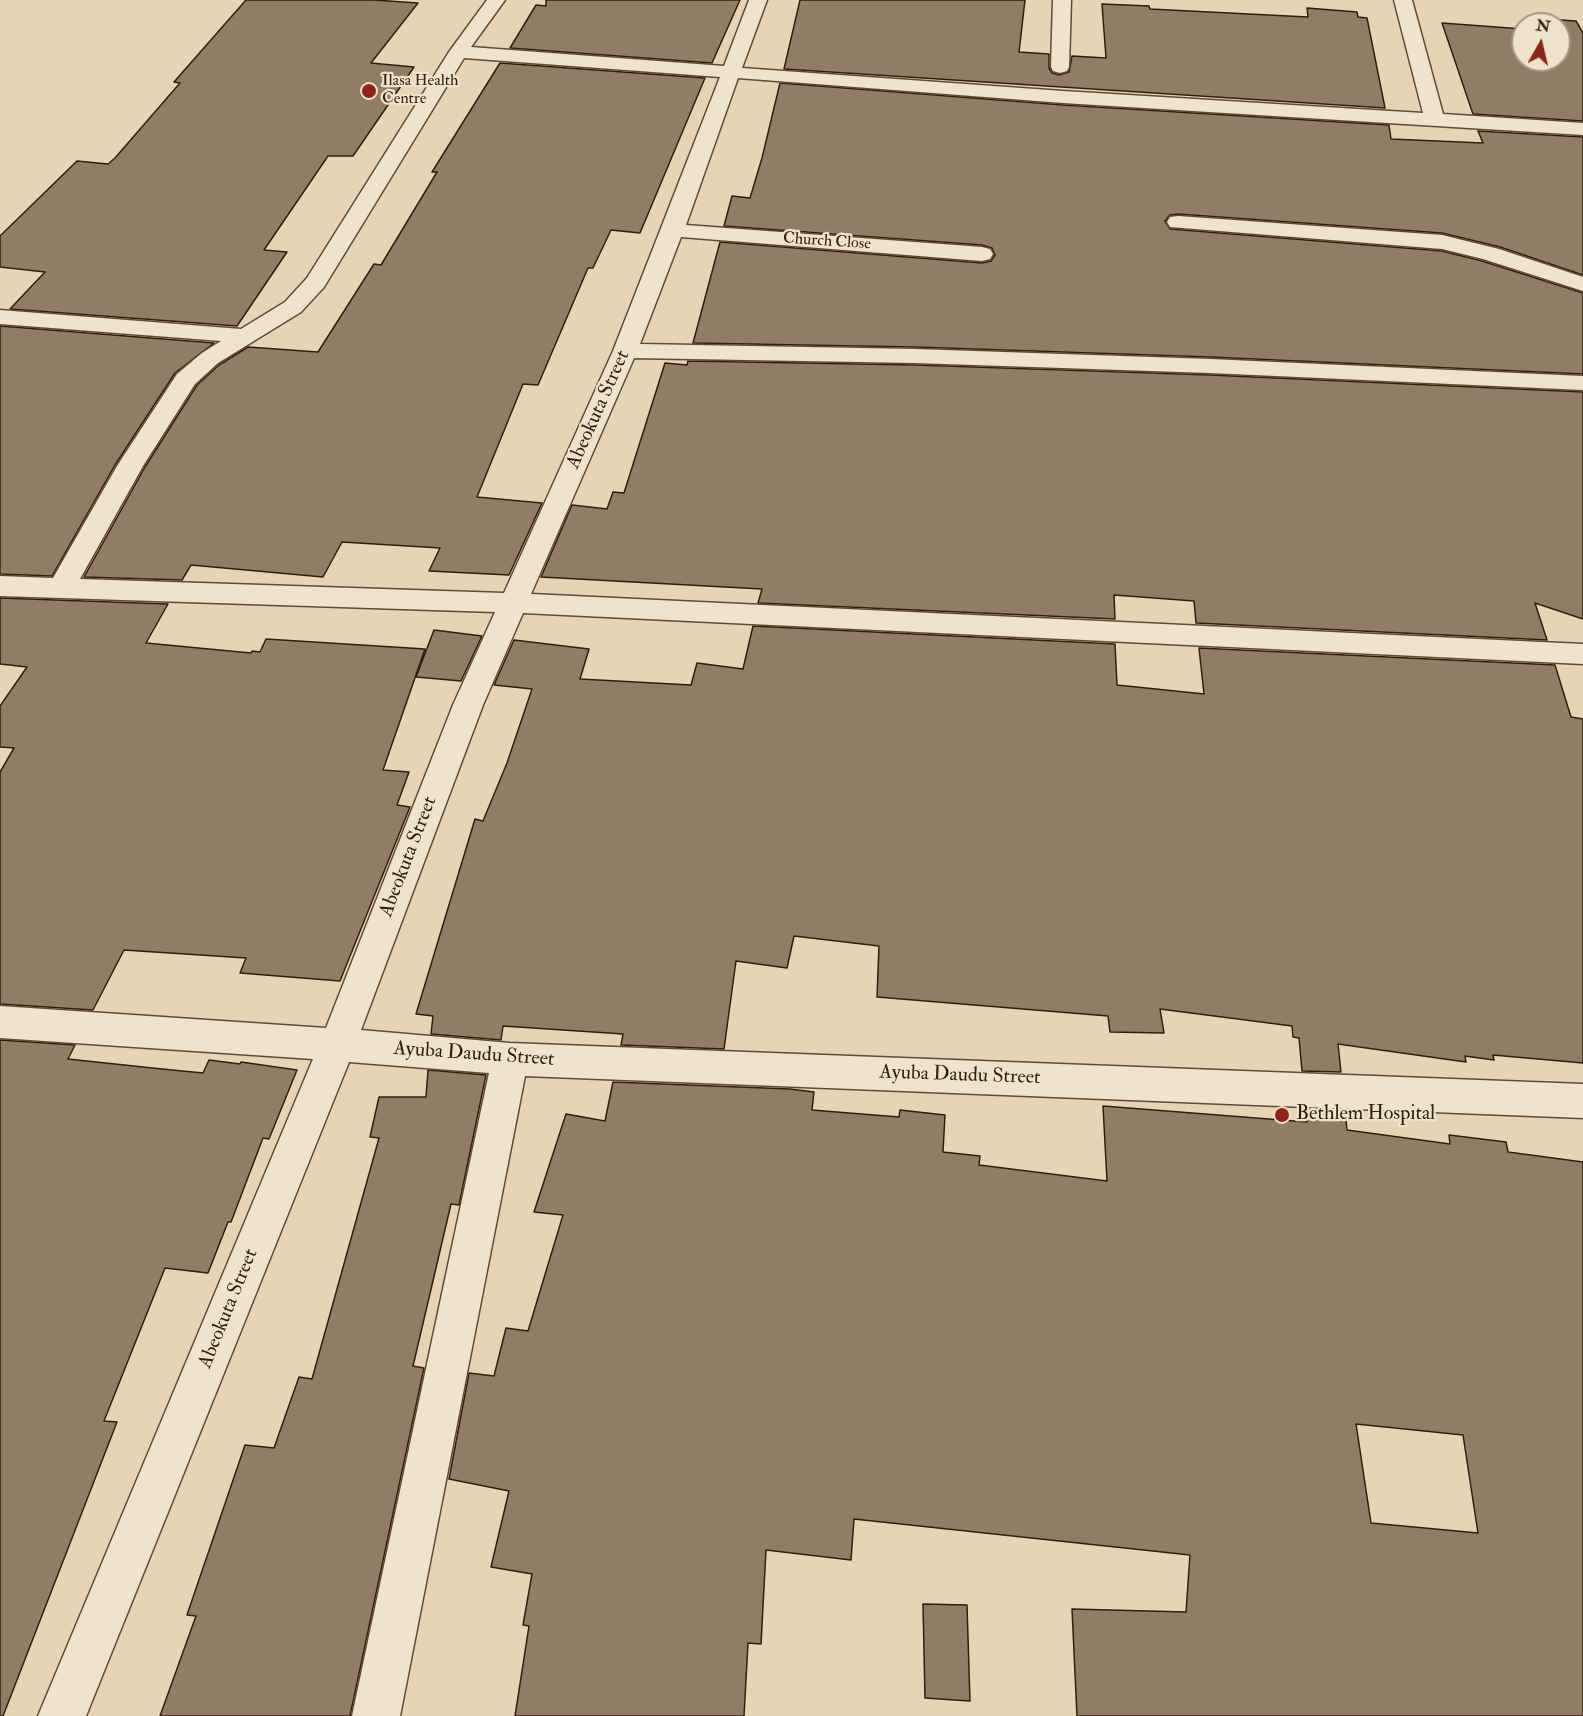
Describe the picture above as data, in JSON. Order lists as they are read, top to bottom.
{
  "streets": {
    "street": ["Church Close", "Abeokuta Street", "Ayuba Daudu Street"]
  },
  "crossings": [
    ["Church Close", "Abeokuta Street"],
    ["Abeokuta Street", "Ayuba Daudu Street"]
  ],
  "places": ["Ilasa Health Centre", "Bethlem Hospital"],
  "north": "top"
}
